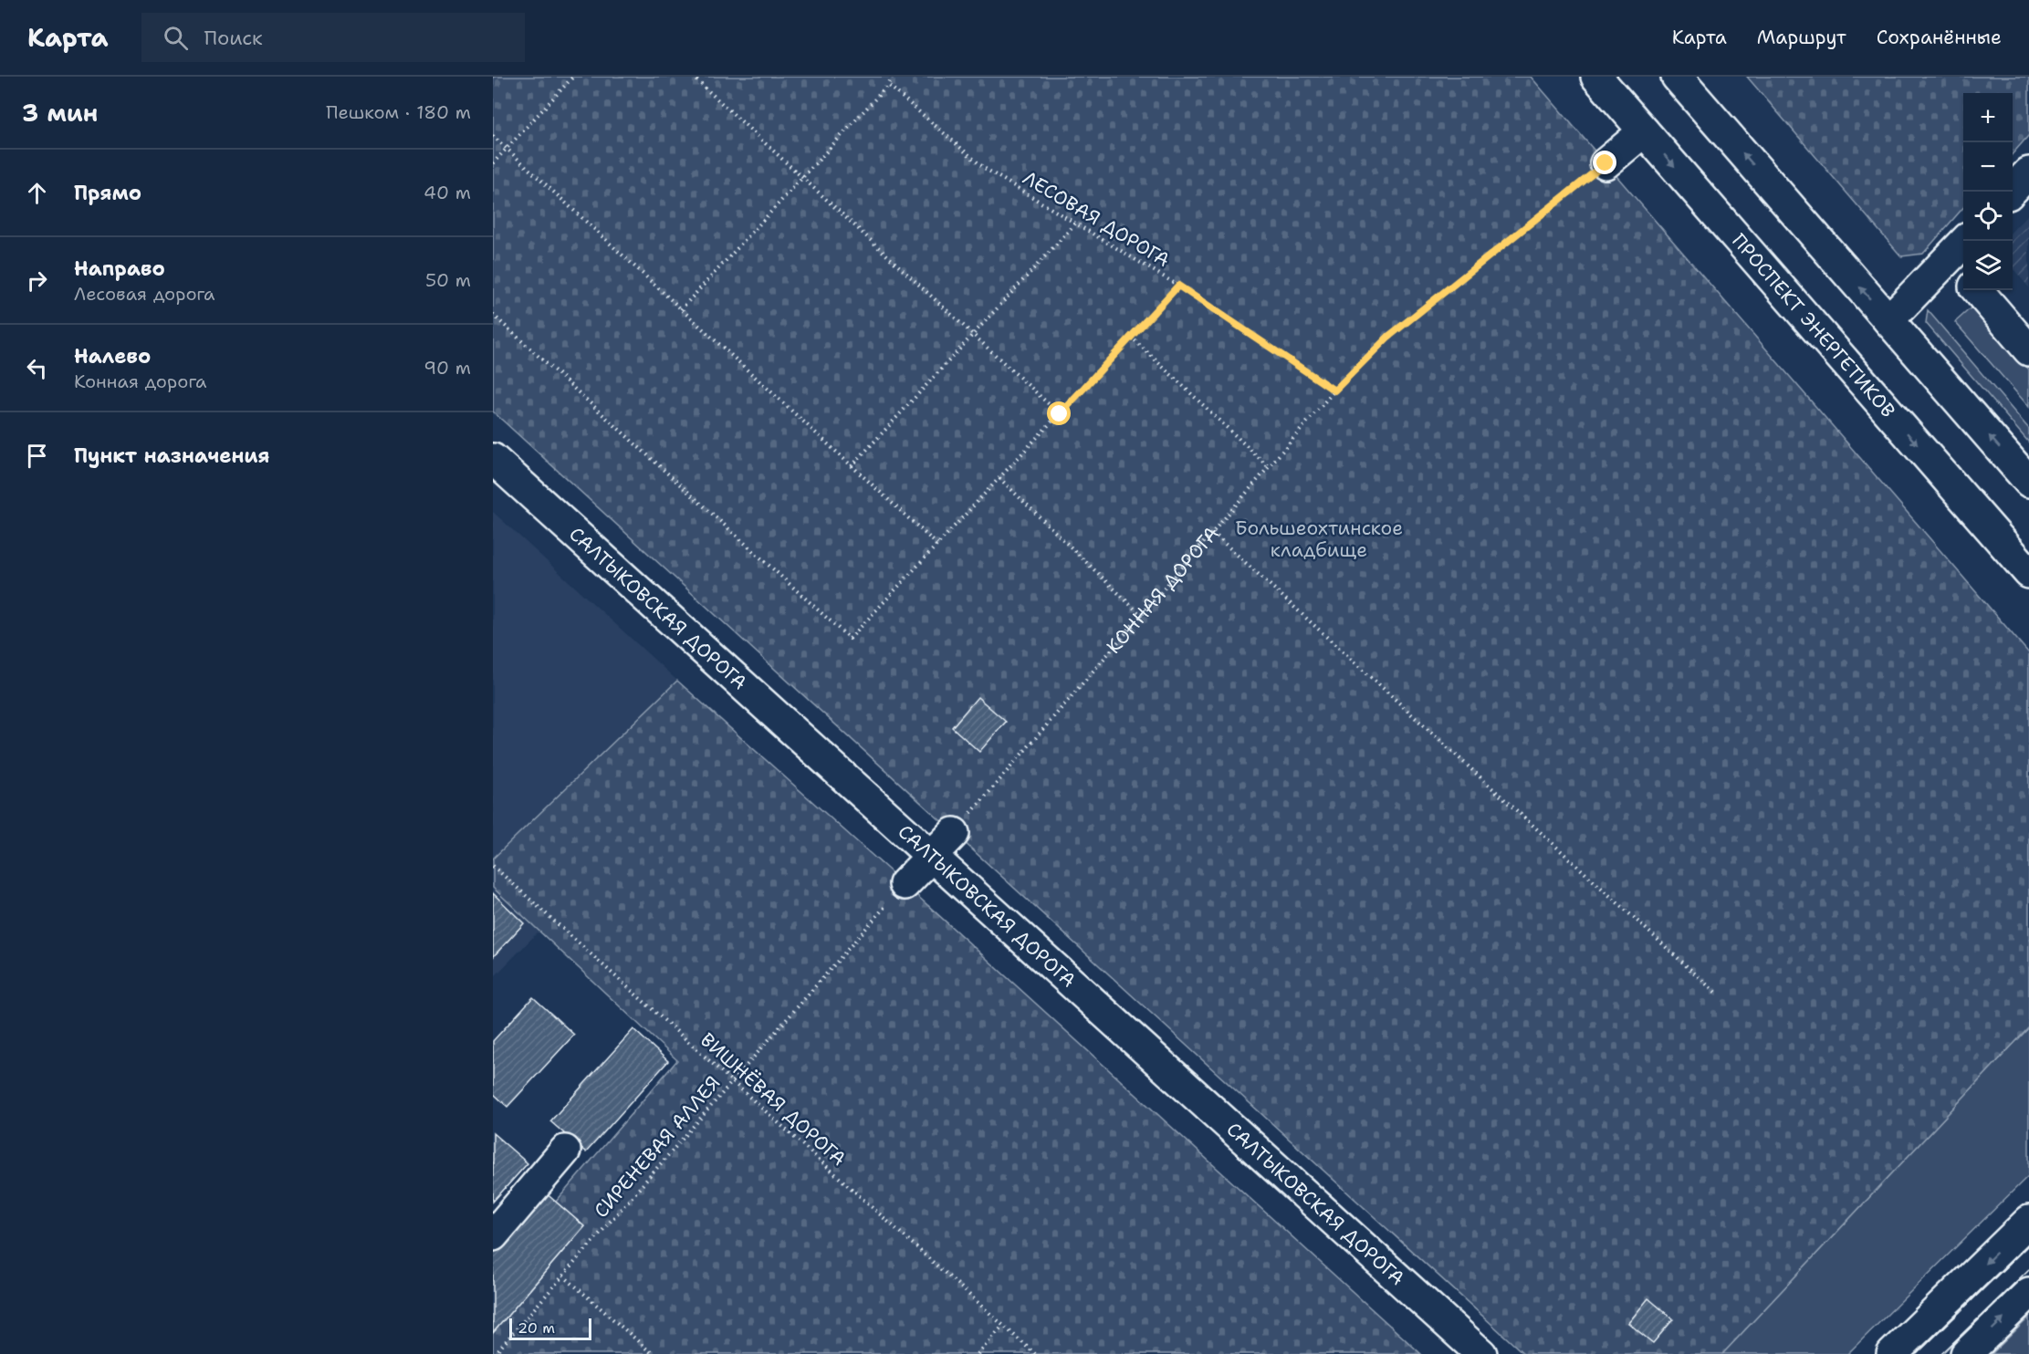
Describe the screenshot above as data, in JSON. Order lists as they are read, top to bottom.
{
  "streets": {
    "main road": ["ПРОСПЕКТ ЭНЕРГЕТИКОВ", "САЛТЫКОВСКАЯ ДОРОГА"],
    "path": [
      "ЛЕСОВАЯ ДОРОГА",
      "КОННАЯ ДОРОГА",
      "ВИШНЁВАЯ ДОРОГА",
      "СИРЕНЕВАЯ АЛЛЕЯ"
    ]
  },
  "crossings": [
    ["ЛЕСОВАЯ ДОРОГА", "КОННАЯ ДОРОГА"],
    ["ВИШНЁВАЯ ДОРОГА", "СИРЕНЕВАЯ АЛЛЕЯ"]
  ],
  "parks": ["Большеохтинское кладбище"],
  "scale_bar": "20 m",
  "page": {
    "header": "Карта",
    "search": "Поиск",
    "nav": ["Карта", "Маршрут", "Сохранённые"],
    "heading": ["3 мин", "Пешком · 180 m"],
    "map_buttons": ["+", "−"],
    "list": [
      ["Прямо", "40 m"],
      ["Направо", "Лесовая дорога", "50 m"],
      ["Налево", "Конная дорога", "90 m"],
      "Пункт назначения"
    ],
    "scale": "20 m"
  }
}
